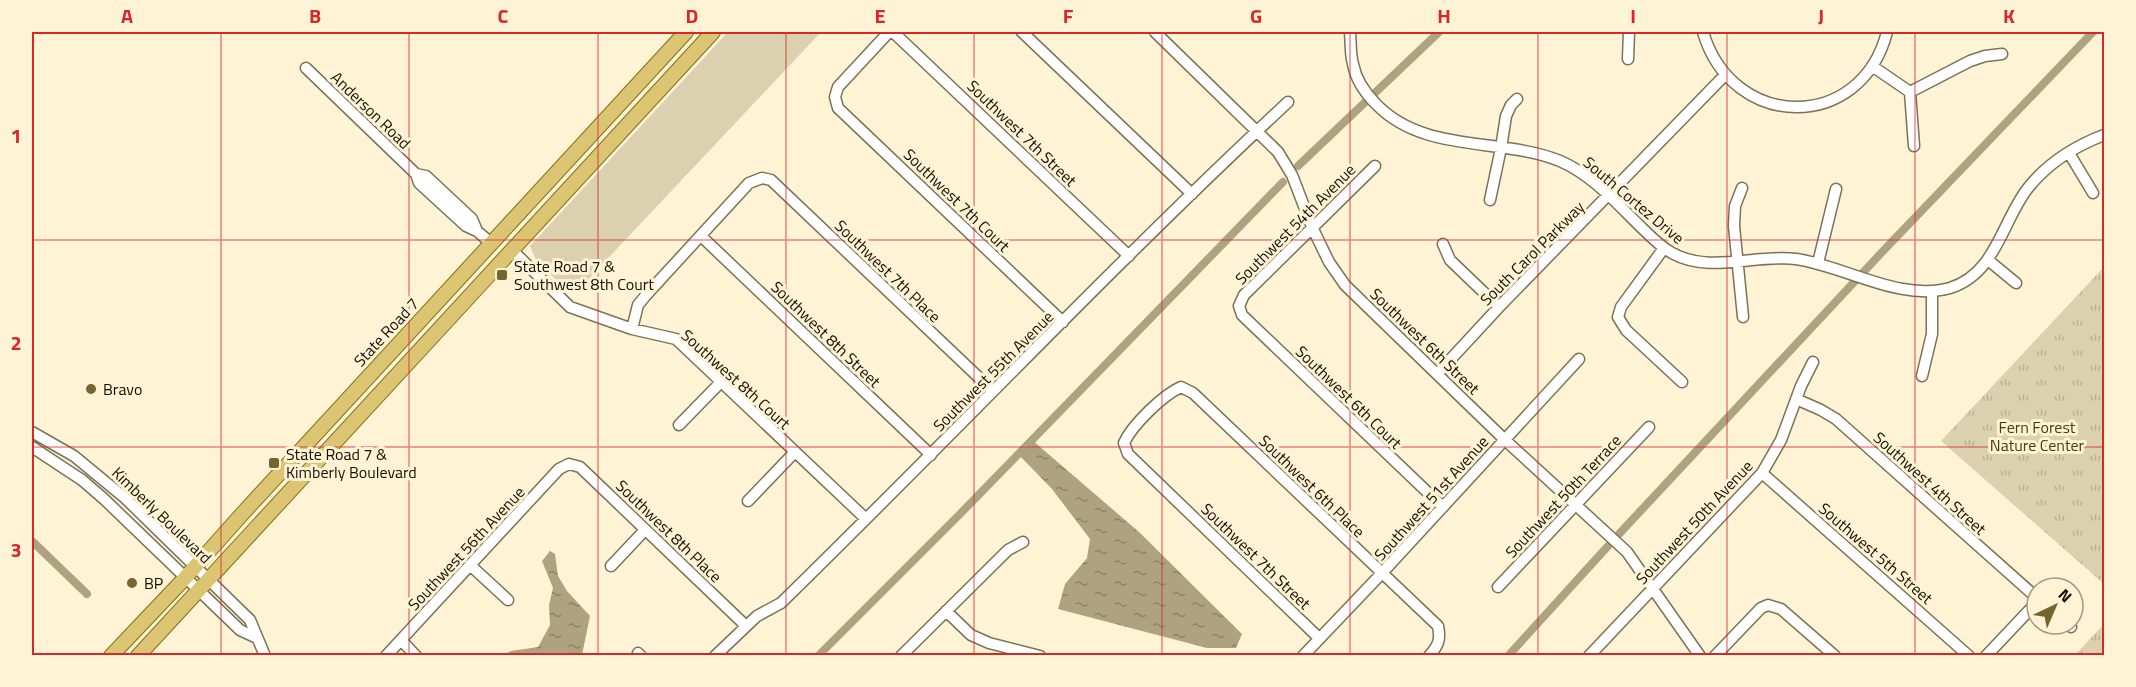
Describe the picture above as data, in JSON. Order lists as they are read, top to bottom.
{
  "streets": {
    "main road": ["State Road 7"],
    "street": [
      "Anderson Road",
      "Southwest 7th Street",
      "Southwest 7th Court",
      "South Cortez Drive",
      "Southwest 54th Avenue",
      "South Carol Parkway",
      "Southwest 7th Place",
      "Southwest 8th Street",
      "Southwest 6th Street",
      "Southwest 55th Avenue",
      "Southwest 8th Court",
      "Southwest 6th Court",
      "Southwest 4th Street",
      "Southwest 6th Place",
      "Southwest 50th Terrace",
      "Southwest 51st Avenue",
      "Kimberly Boulevard",
      "Southwest 50th Avenue",
      "Southwest 8th Place",
      "Southwest 56th Avenue",
      "Southwest 5th Street"
    ]
  },
  "crossings": [
    ["Anderson Road", "State Road 7"],
    ["Southwest 7th Street", "Southwest 7th Court"],
    ["Southwest 7th Street", "Southwest 55th Avenue"],
    ["Southwest 7th Street", "Southwest 6th Place"],
    ["Southwest 7th Street", "Southwest 51st Avenue"],
    ["Southwest 7th Court", "Southwest 55th Avenue"],
    ["South Cortez Drive", "South Carol Parkway"],
    ["Southwest 54th Avenue", "Southwest 6th Street"],
    ["Southwest 54th Avenue", "Southwest 6th Court"],
    ["South Carol Parkway", "Southwest 6th Street"],
    ["Southwest 7th Place", "Southwest 8th Street"],
    ["Southwest 7th Place", "Southwest 55th Avenue"],
    ["State Road 7", "Kimberly Boulevard"],
    ["Southwest 8th Street", "Southwest 55th Avenue"],
    ["Southwest 6th Street", "Southwest 55th Avenue"],
    ["Southwest 6th Street", "Southwest 50th Terrace"],
    ["Southwest 6th Street", "Southwest 51st Avenue"],
    ["Southwest 6th Street", "Southwest 50th Avenue"],
    ["Southwest 55th Avenue", "Southwest 8th Court"],
    ["Southwest 55th Avenue", "Southwest 8th Place"],
    ["Southwest 6th Court", "Southwest 51st Avenue"],
    ["Southwest 4th Street", "Southwest 50th Avenue"],
    ["Southwest 6th Place", "Southwest 51st Avenue"],
    ["Southwest 50th Avenue", "Southwest 5th Street"],
    ["Southwest 8th Place", "Southwest 56th Avenue"]
  ],
  "parks": ["Fern Forest Nature Center"],
  "places": {
    "transit": ["State Road 7 & Southwest 8th Court", "State Road 7 & Kimberly Boulevard"],
    "other": ["Bravo", "BP"]
  },
  "north": "top right",
  "grid": {
    "columns": [
      "A",
      "B",
      "C",
      "D",
      "E",
      "F",
      "G",
      "H",
      "I",
      "J",
      "K"
    ],
    "rows": ["1", "2", "3"]
  }
}
